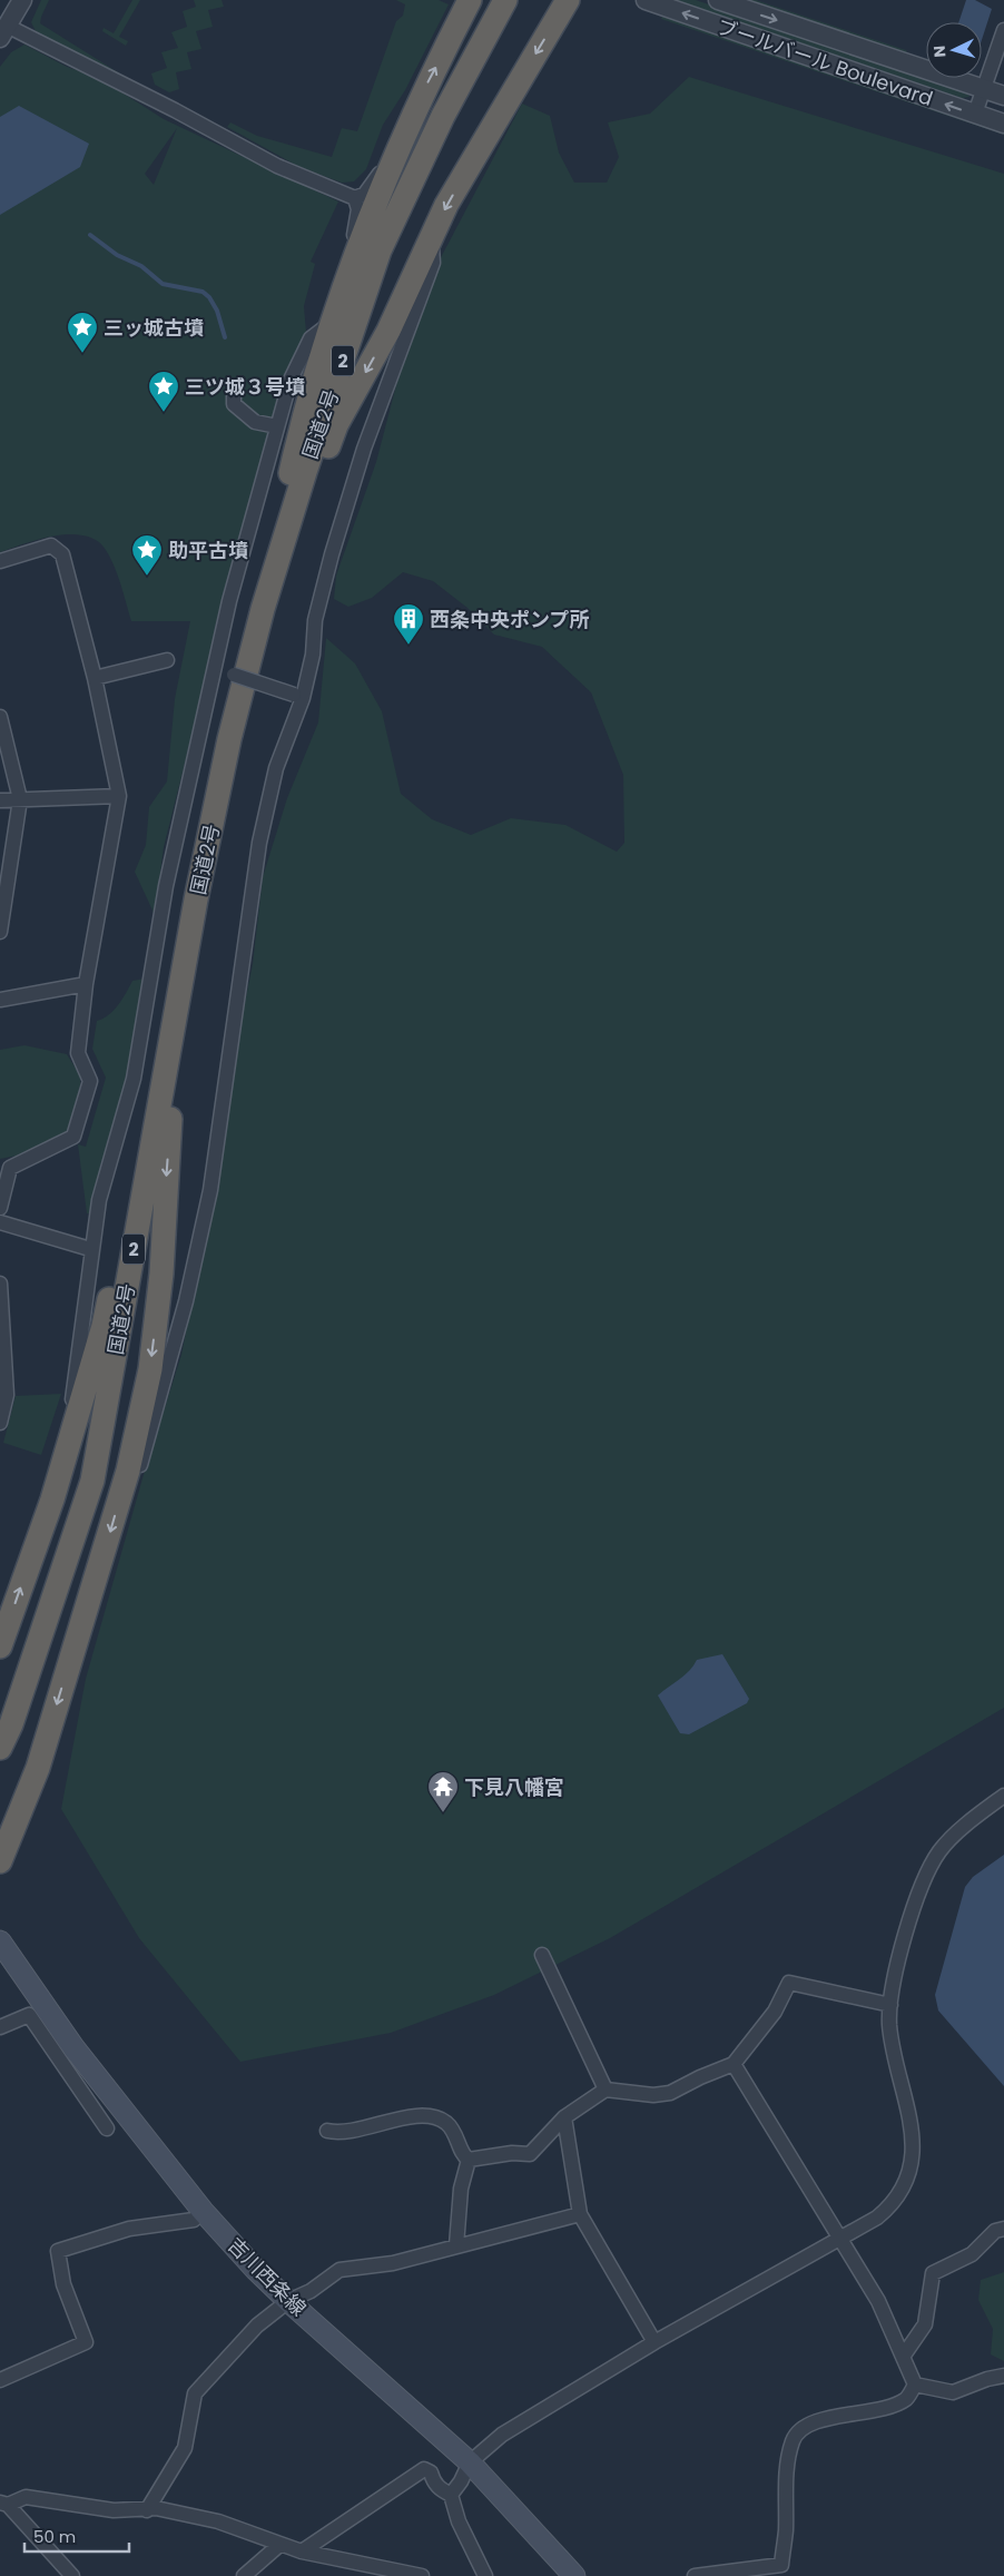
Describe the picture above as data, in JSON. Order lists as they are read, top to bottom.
{
  "streets": {
    "highway": ["2", "国道2号"],
    "main road": ["吉川西条線"],
    "street": ["ブールバール Boulevard"]
  },
  "places": {
    "place": ["三ッ城古墳", "三ツ城３号墳", "助平古墳"],
    "building": ["西条中央ポンプ所"],
    "temple": ["下見八幡宮"]
  },
  "scale_bar": "50 m",
  "north": "left"
}
